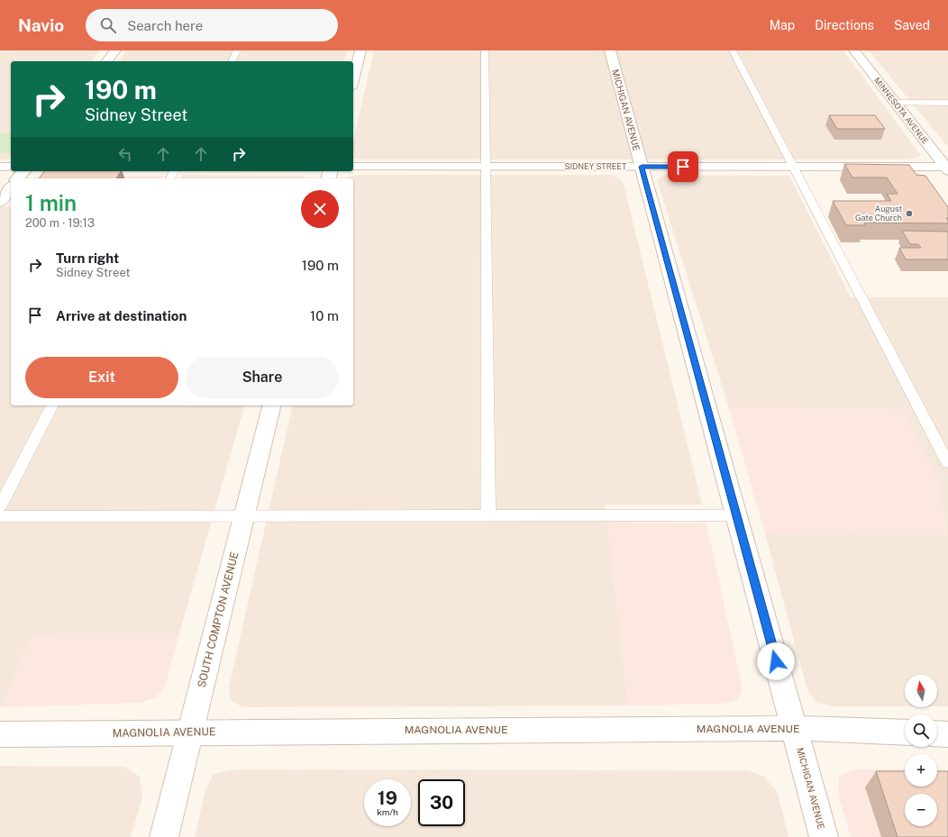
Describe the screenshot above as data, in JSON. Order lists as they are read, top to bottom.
{
  "streets": {
    "street": [
      "MICHIGAN AVENUE",
      "MINNESOTA AVENUE",
      "SIDNEY STREET",
      "SOUTH COMPTON AVENUE",
      "MAGNOLIA AVENUE"
    ]
  },
  "crossings": [
    ["MICHIGAN AVENUE", "SIDNEY STREET"],
    ["MICHIGAN AVENUE", "MAGNOLIA AVENUE"],
    ["MINNESOTA AVENUE", "SIDNEY STREET"],
    ["SOUTH COMPTON AVENUE", "MAGNOLIA AVENUE"]
  ],
  "places": ["August Gate Church"],
  "north": "top",
  "page": {
    "header": "Navio",
    "search": "Search here",
    "nav": ["Map", "Directions", "Saved"],
    "turn": ["190 m", "Sidney Street"],
    "heading": ["1 min", "200 m · 19:13"],
    "list": [
      {
        "name": "Turn right",
        "note": "Sidney Street",
        "value": "190 m"
      },
      {
        "name": "Arrive at destination",
        "value": "10 m"
      }
    ],
    "buttons": ["Exit", "Share"],
    "map_buttons": ["+", "−"],
    "speed": "19 km/h",
    "limit": "30"
  }
}
